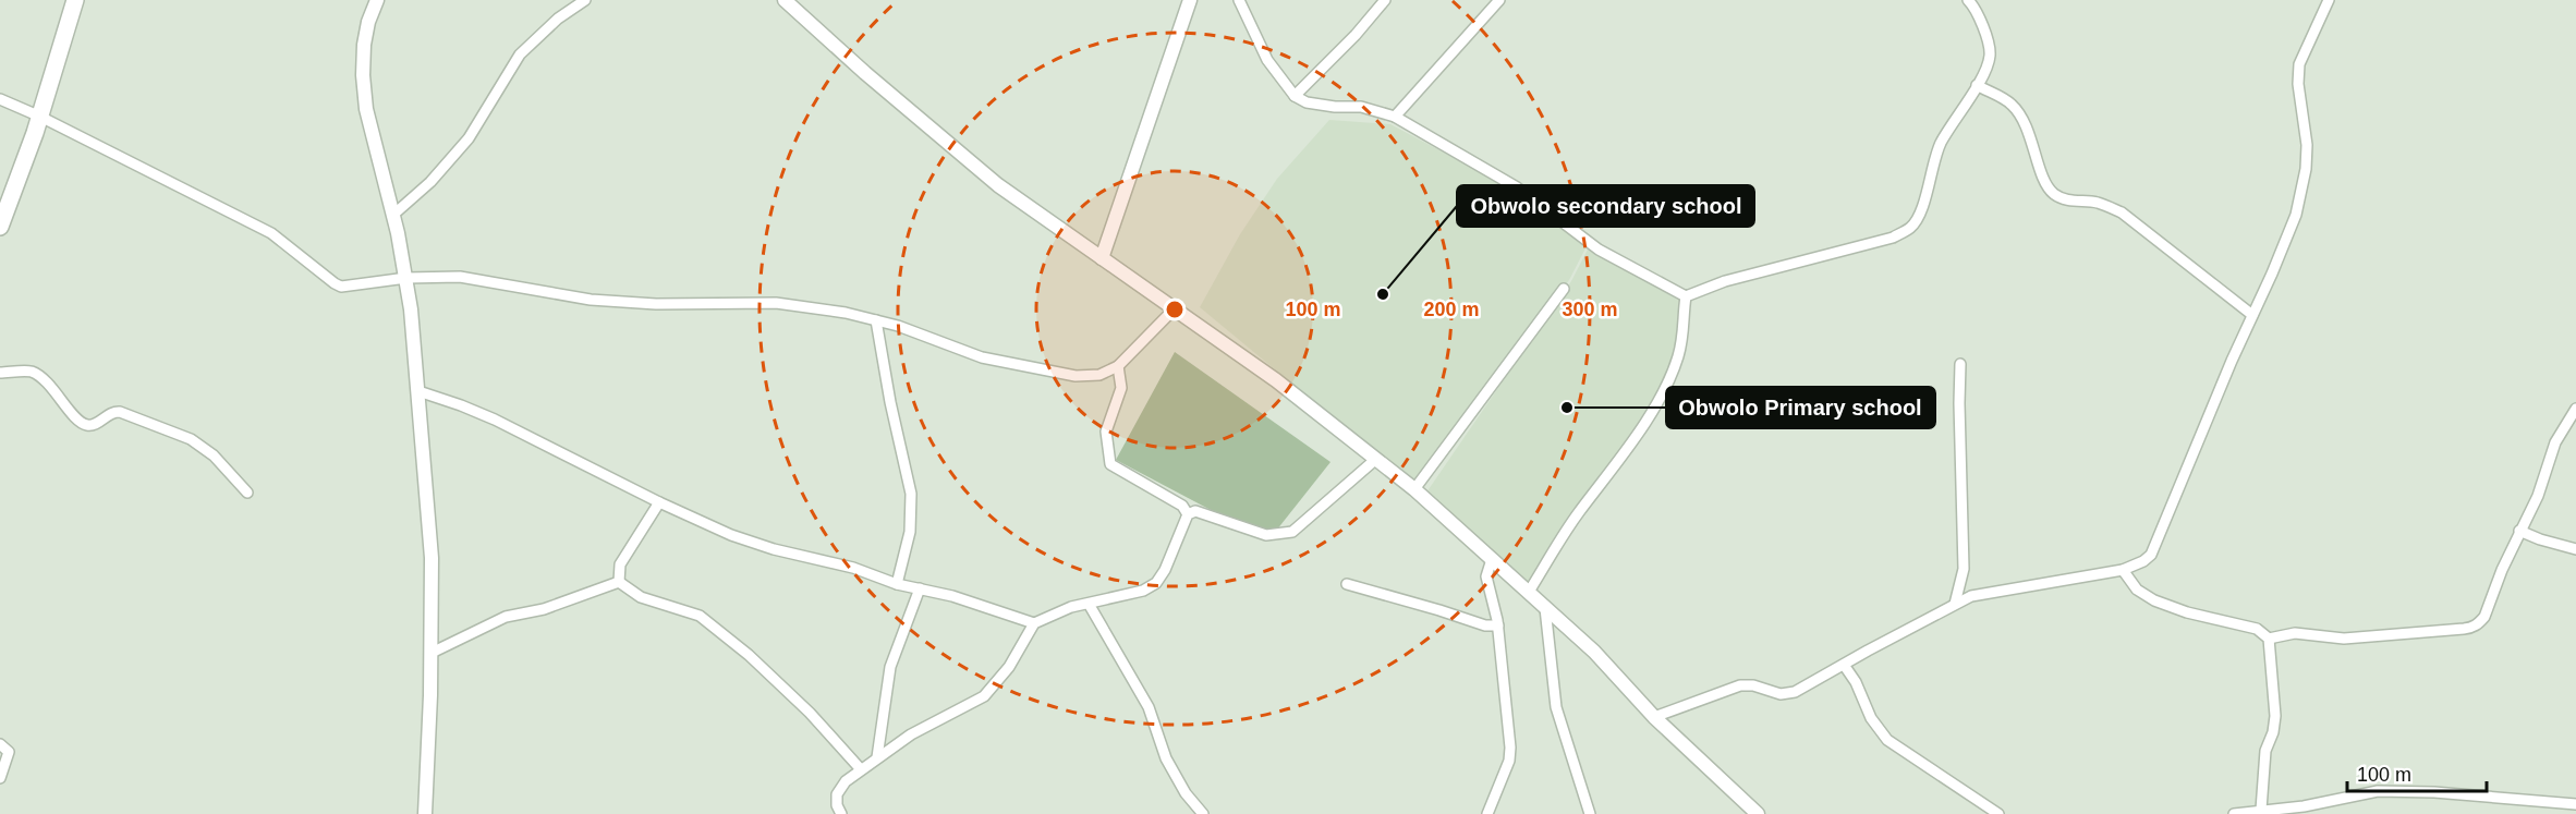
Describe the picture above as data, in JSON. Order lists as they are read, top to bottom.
{
  "places": ["Obwolo secondary school", "Obwolo Primary school"],
  "scale_bar": "100 m",
  "rings": ["100 m", "200 m", "300 m"]
}
